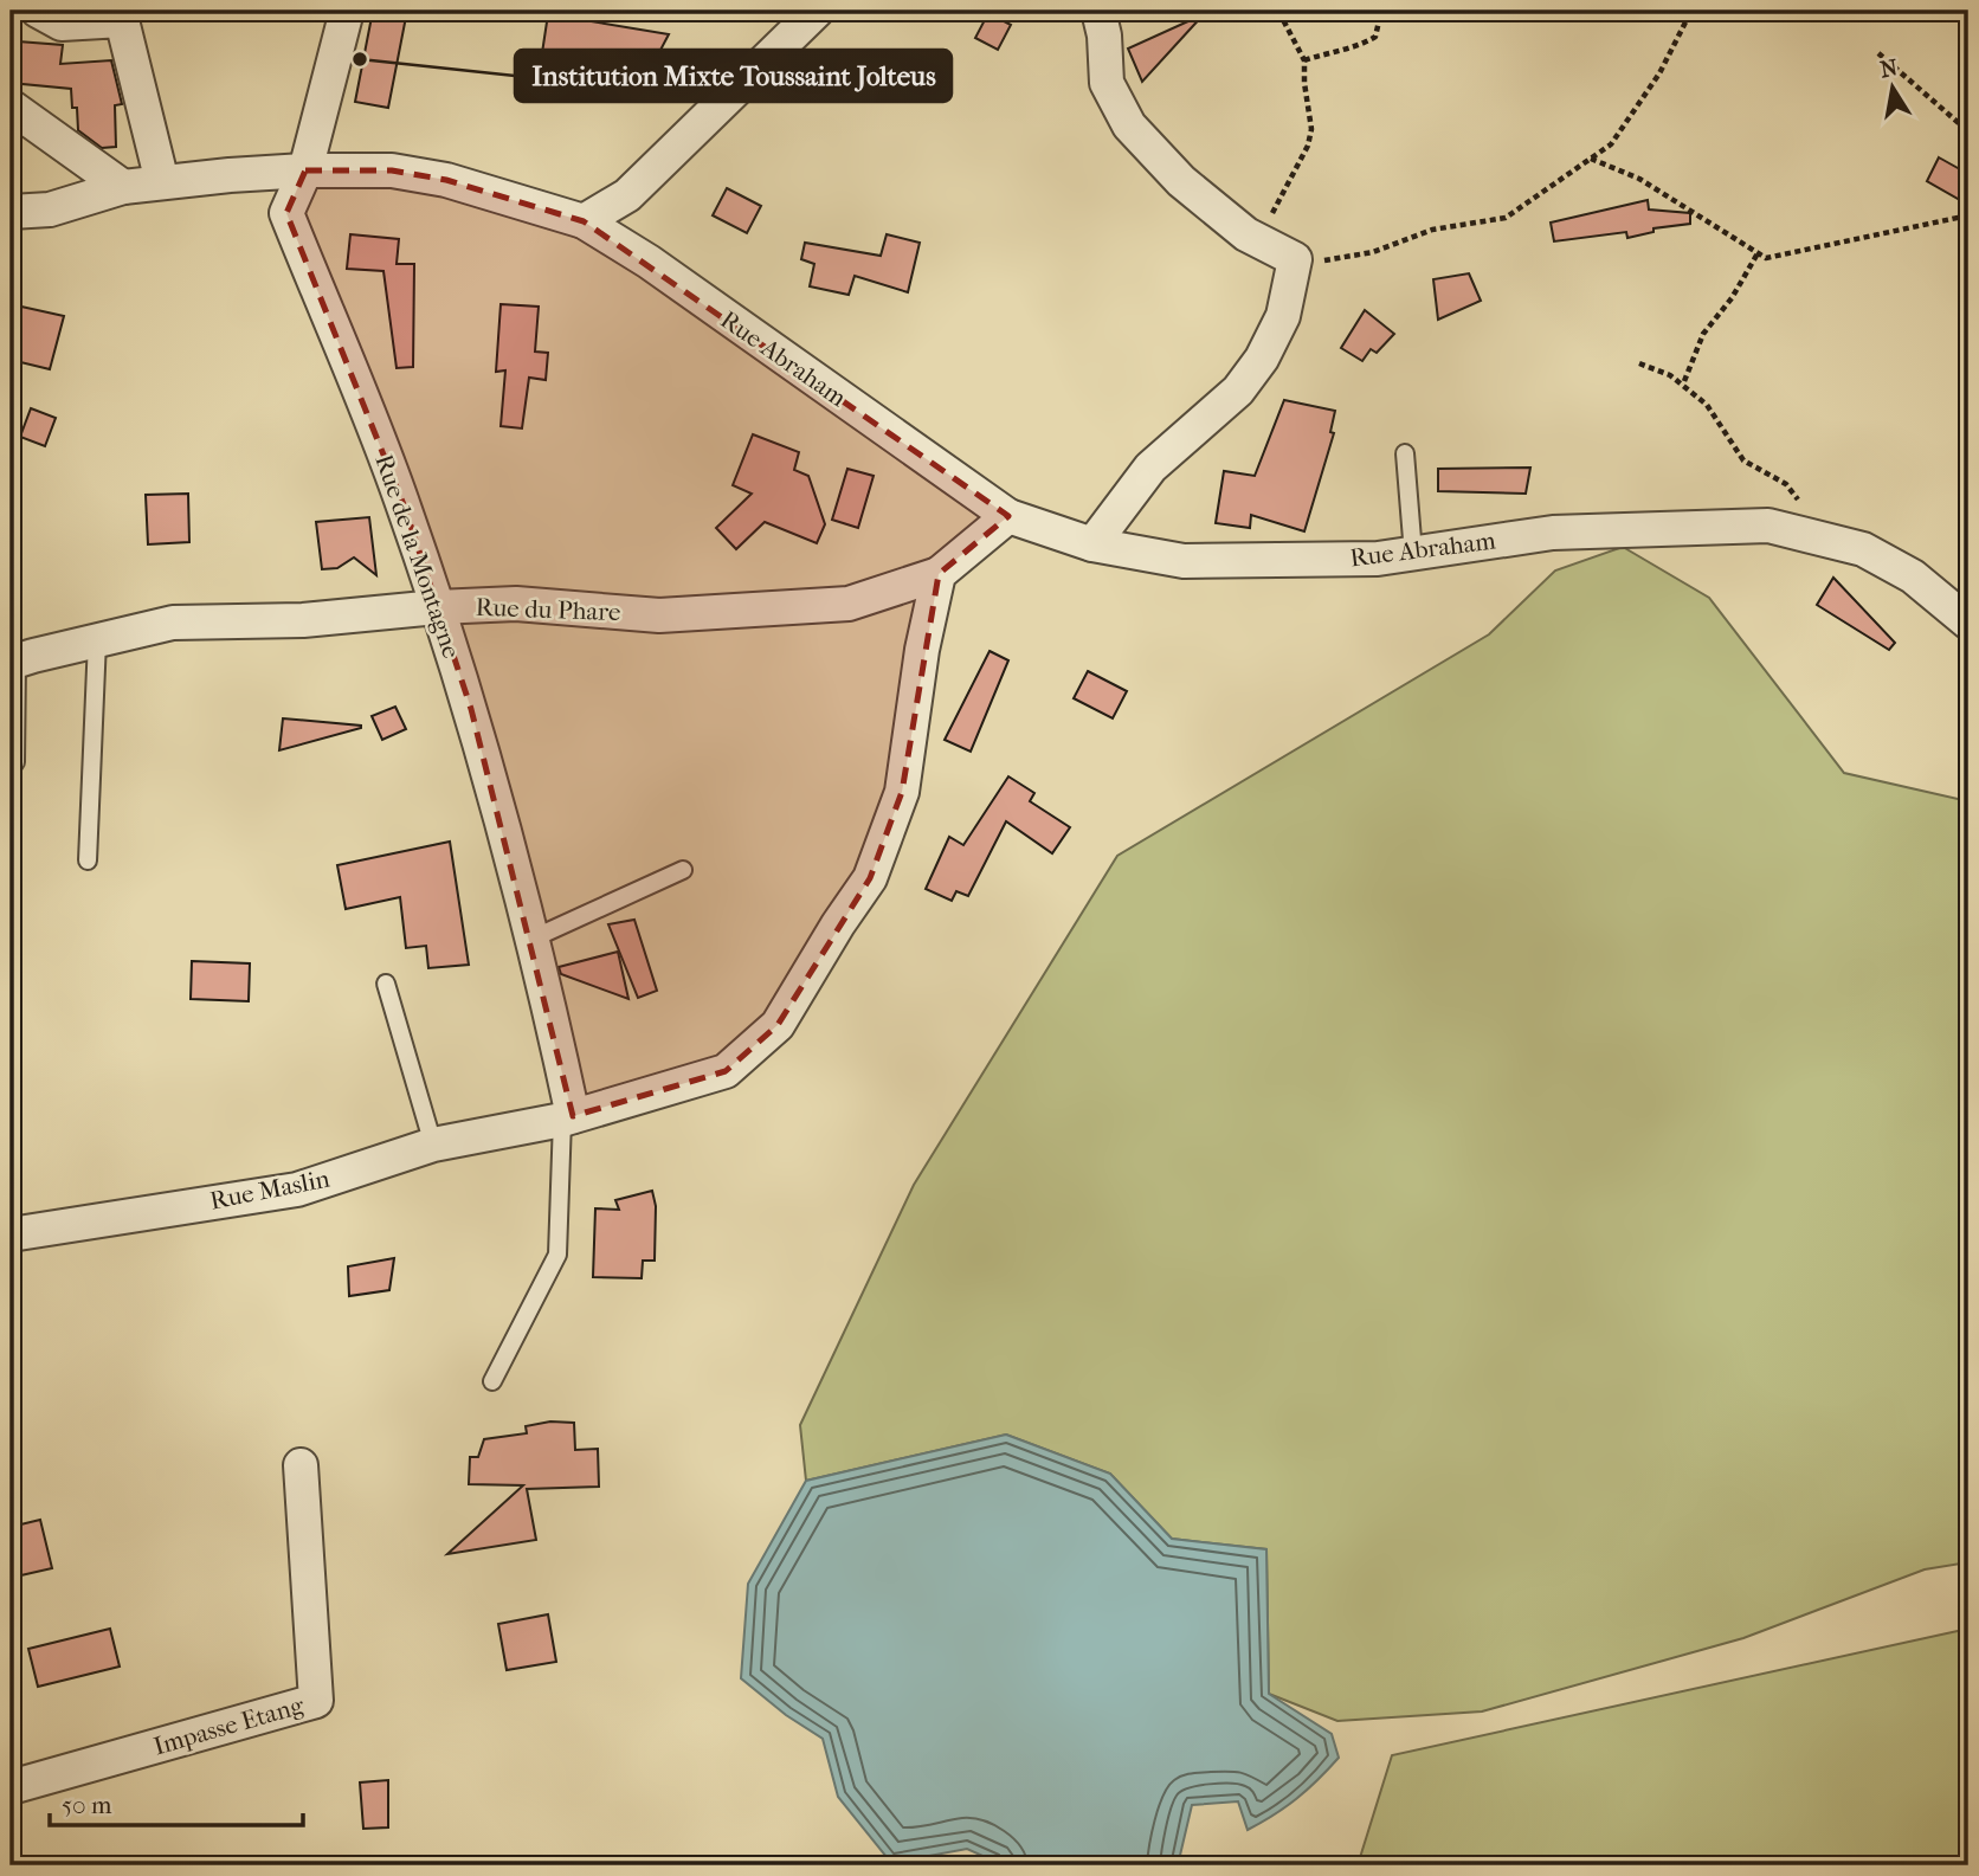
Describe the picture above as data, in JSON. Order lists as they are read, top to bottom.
{
  "streets": {
    "street": [
      "Rue Abraham",
      "Rue de la Montagne",
      "Rue du Phare",
      "Rue Maslin",
      "Impasse Etang"
    ]
  },
  "crossings": [
    ["Rue Abraham", "Rue de la Montagne"],
    ["Rue de la Montagne", "Rue du Phare"],
    ["Rue de la Montagne", "Rue Maslin"],
    ["Rue du Phare", "Rue Maslin"]
  ],
  "places": ["Institution Mixte Toussaint Jolteus"],
  "scale_bar": "50 m",
  "north": "top"
}
